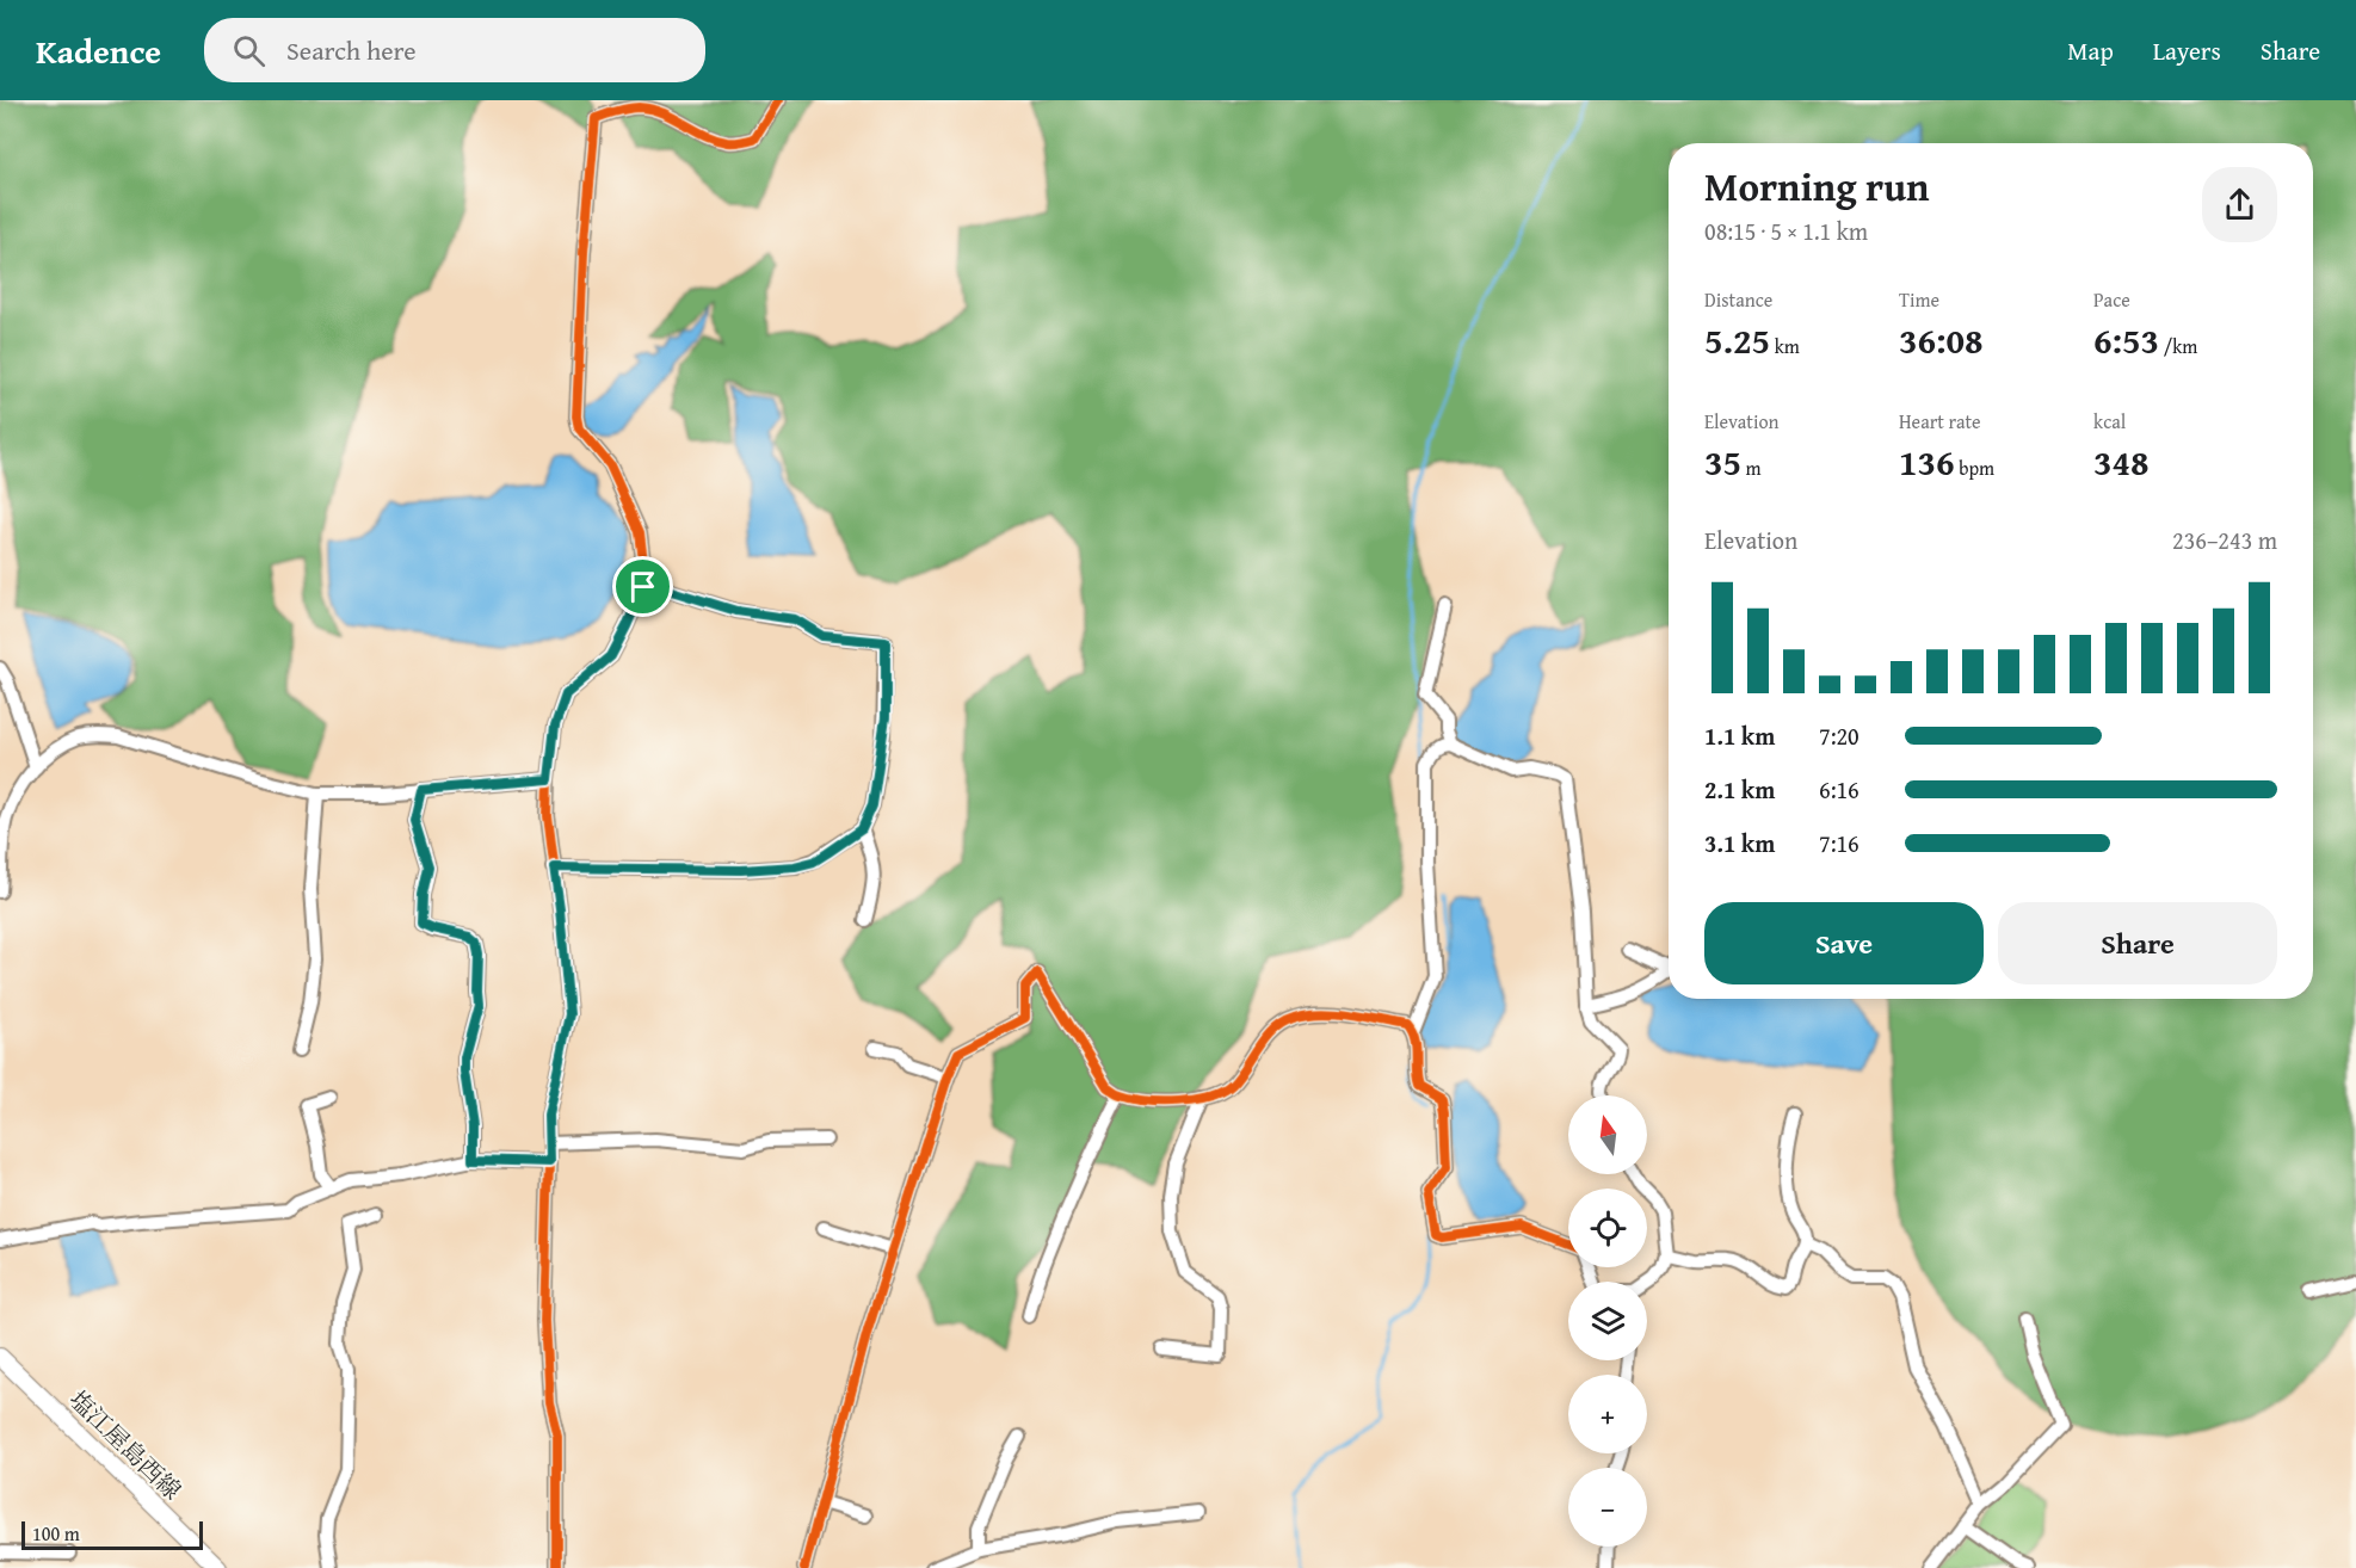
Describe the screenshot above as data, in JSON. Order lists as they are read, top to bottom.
{
  "streets": {
    "main road": ["塩江屋島西線"]
  },
  "scale_bar": "100 m",
  "north": "top",
  "page": {
    "header": "Kadence",
    "search": "Search here",
    "nav": ["Map", "Layers", "Share"],
    "heading": ["Morning run", "08:15 · 5 × 1.1 km"],
    "stats": [
      ["Distance", "5.25 km"],
      ["Time", "36:08"],
      ["Pace", "6:53 /km"],
      ["Elevation", "35 m"],
      ["Heart rate", "136 bpm"],
      ["kcal", "348"]
    ],
    "chart": ["Elevation", "236–243 m"],
    "list": [
      {
        "name": "1.1 km",
        "note": "7:20"
      },
      {
        "name": "2.1 km",
        "note": "6:16"
      },
      {
        "name": "3.1 km",
        "note": "7:16"
      }
    ],
    "buttons": ["Save", "Share"],
    "map_buttons": ["+", "−"],
    "scale": "100 m"
  }
}
